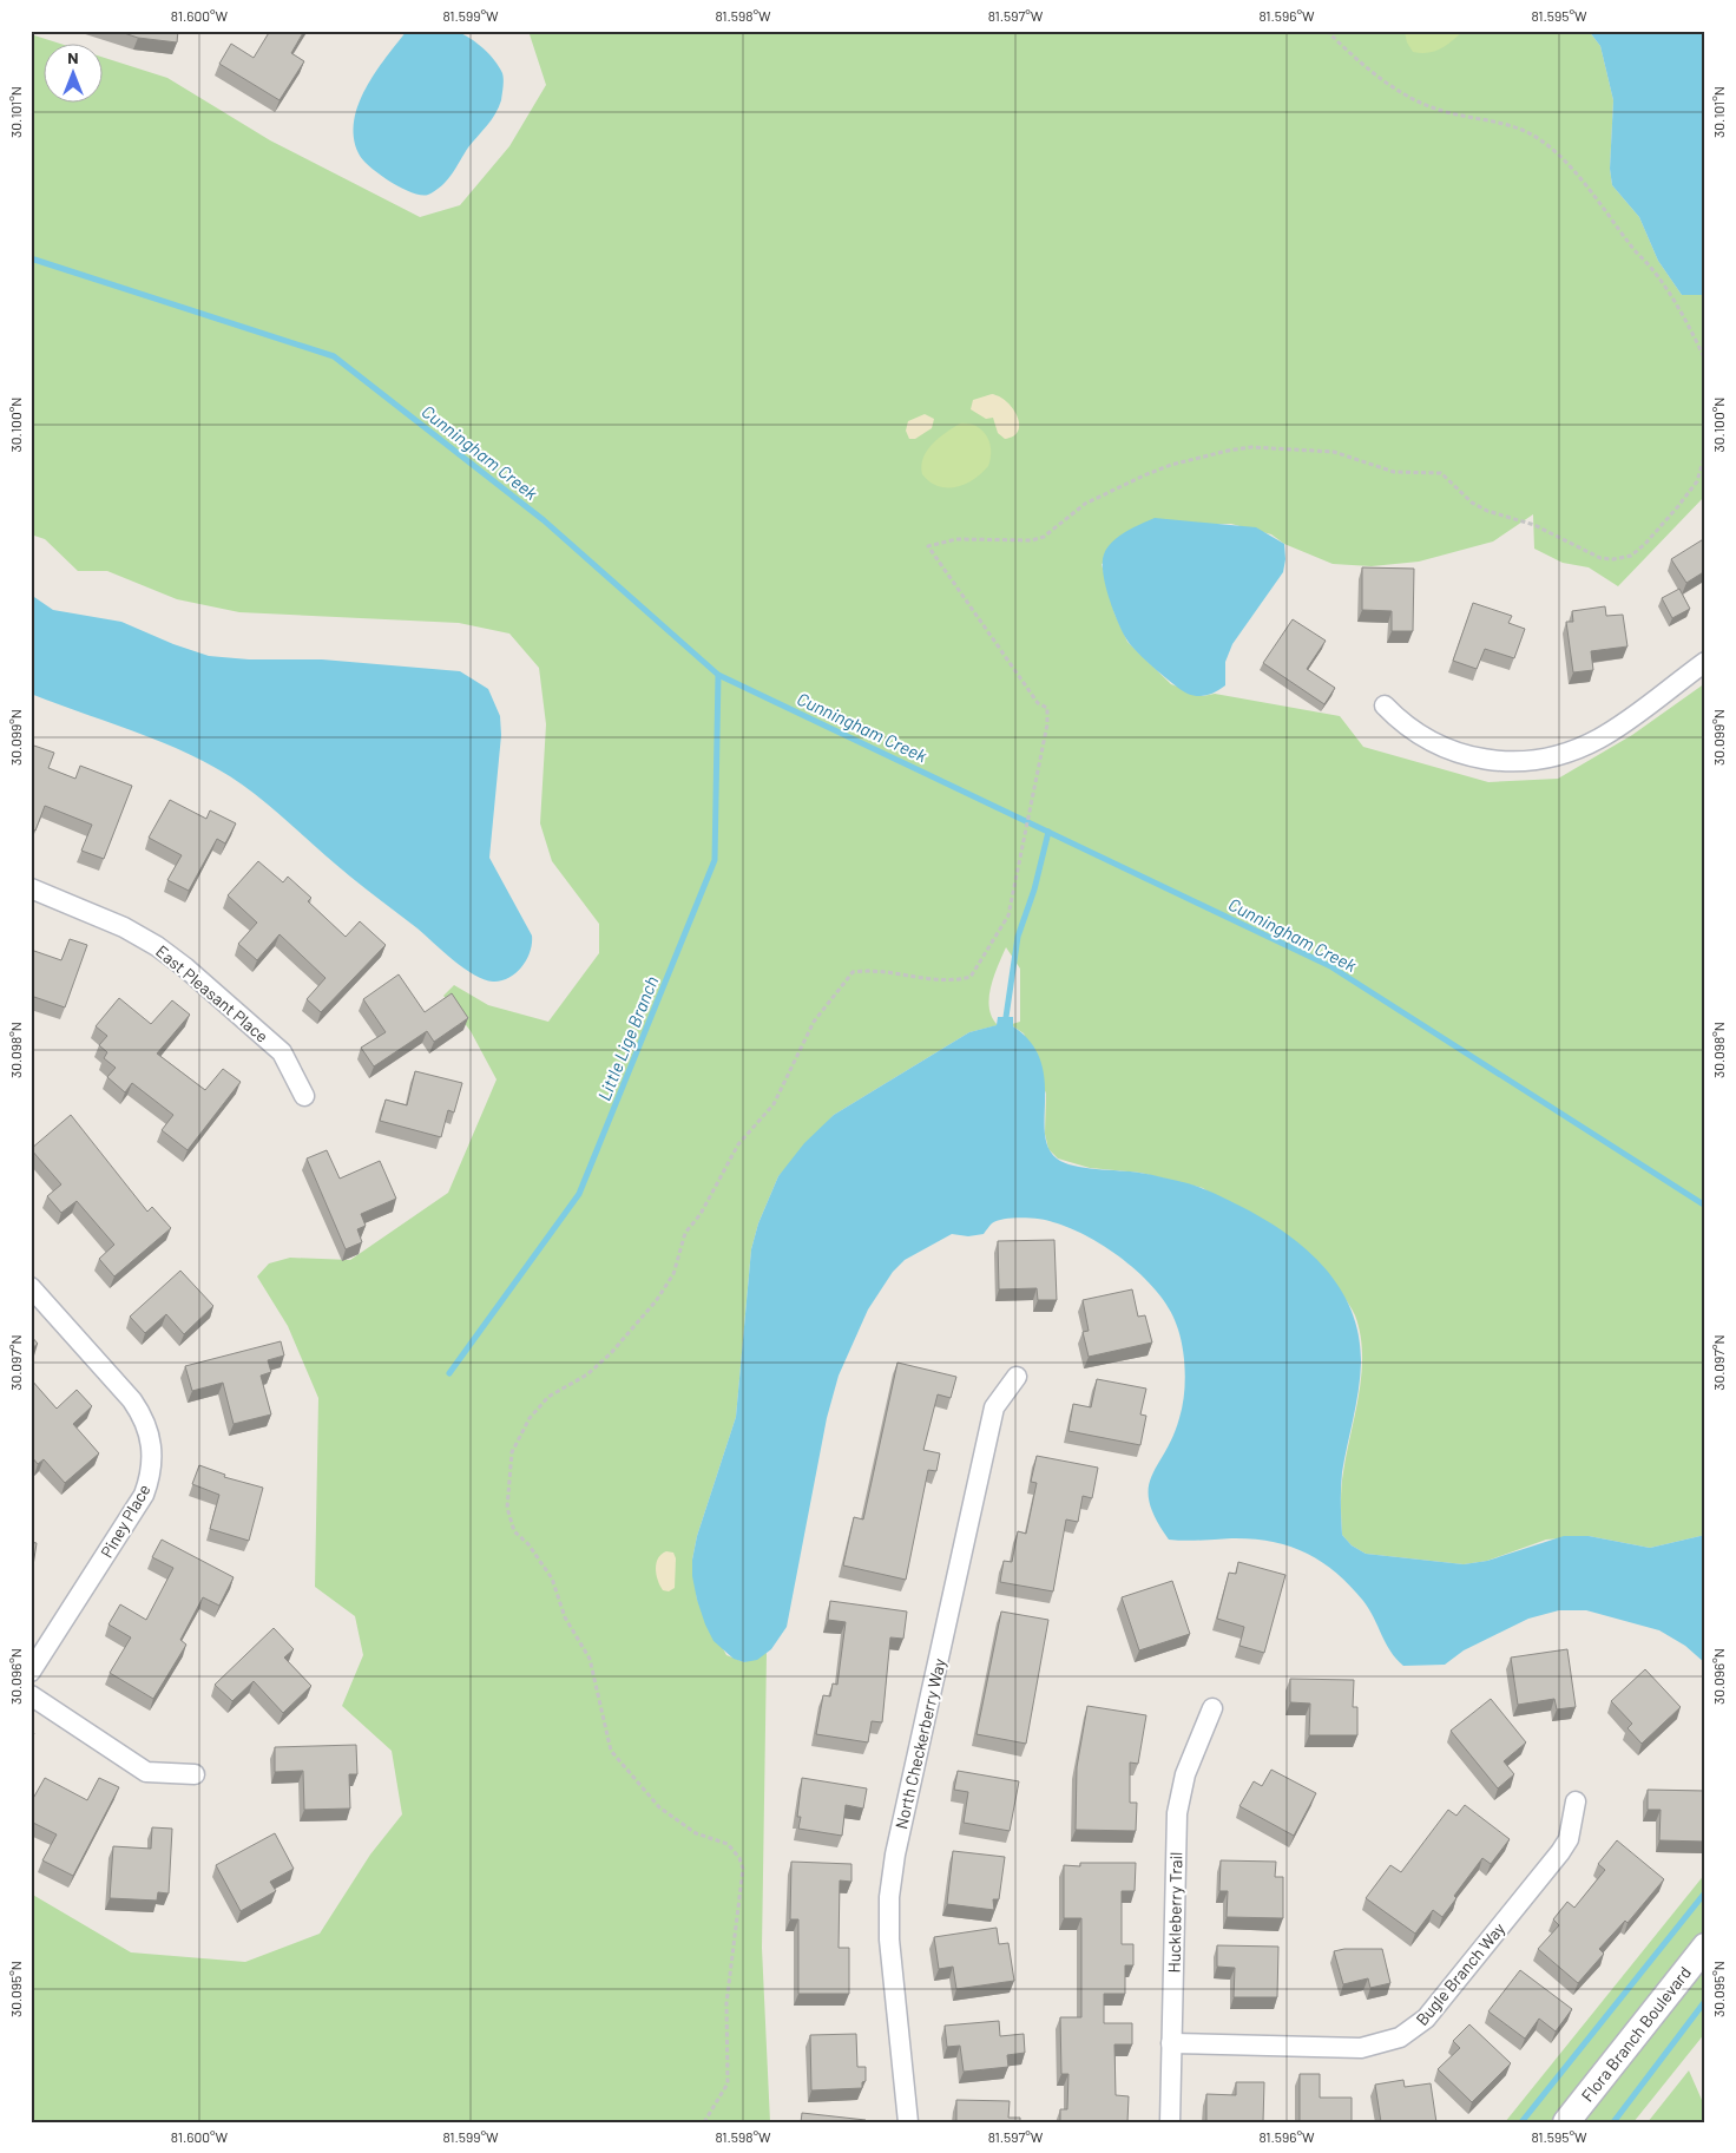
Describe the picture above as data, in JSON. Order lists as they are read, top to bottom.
{
  "streets": {
    "street": [
      "East Pleasant Place",
      "Piney Place",
      "North Checkerberry Way",
      "Huckleberry Trail",
      "Bugle Branch Way",
      "Flora Branch Boulevard"
    ]
  },
  "crossings": [
    ["Huckleberry Trail", "Bugle Branch Way"]
  ],
  "water": ["Cunningham Creek", "Little Lige Branch"],
  "north": "top",
  "coordinates": [
    "81.600°W",
    "81.599°W",
    "81.598°W",
    "81.597°W",
    "81.596°W",
    "81.595°W",
    "30.101°N",
    "30.100°N",
    "30.099°N",
    "30.098°N",
    "30.097°N",
    "30.096°N",
    "30.095°N"
  ]
}
